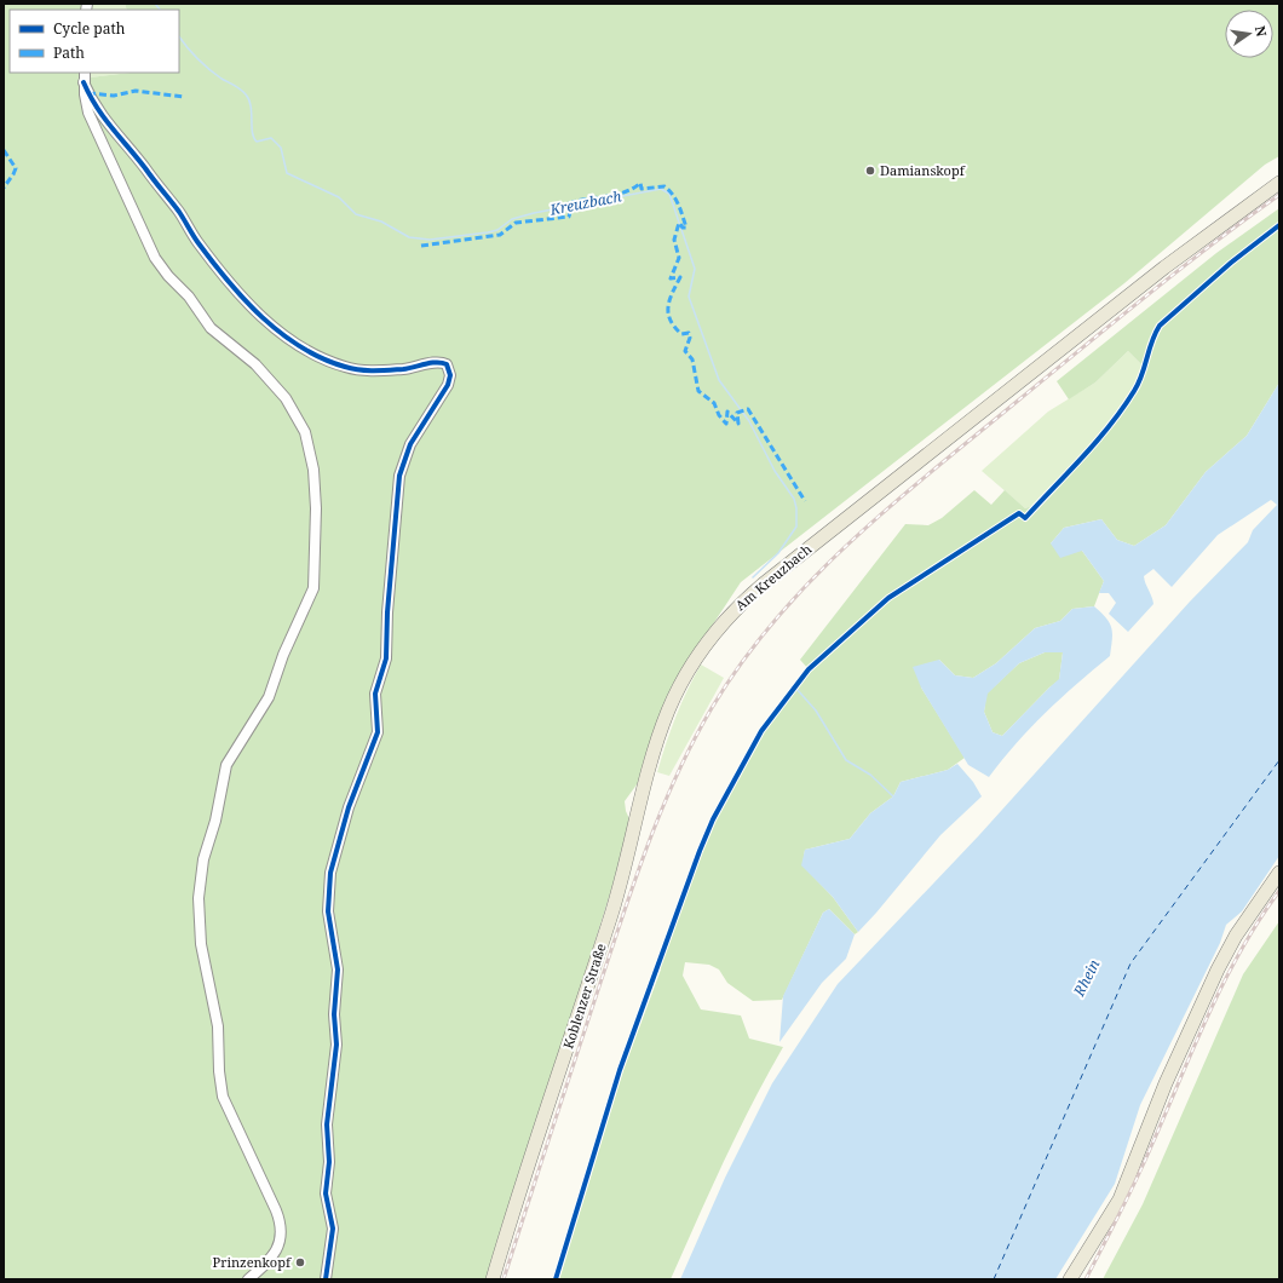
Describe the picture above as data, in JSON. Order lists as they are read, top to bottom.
{
  "streets": {
    "main road": ["Am Kreuzbach", "Koblenzer Straße"]
  },
  "crossings": [
    ["Am Kreuzbach", "Koblenzer Straße"]
  ],
  "water": ["Kreuzbach", "Rhein"],
  "places": ["Damianskopf", "Prinzenkopf"],
  "legend": ["Cycle path", "Path"],
  "north": "right"
}
